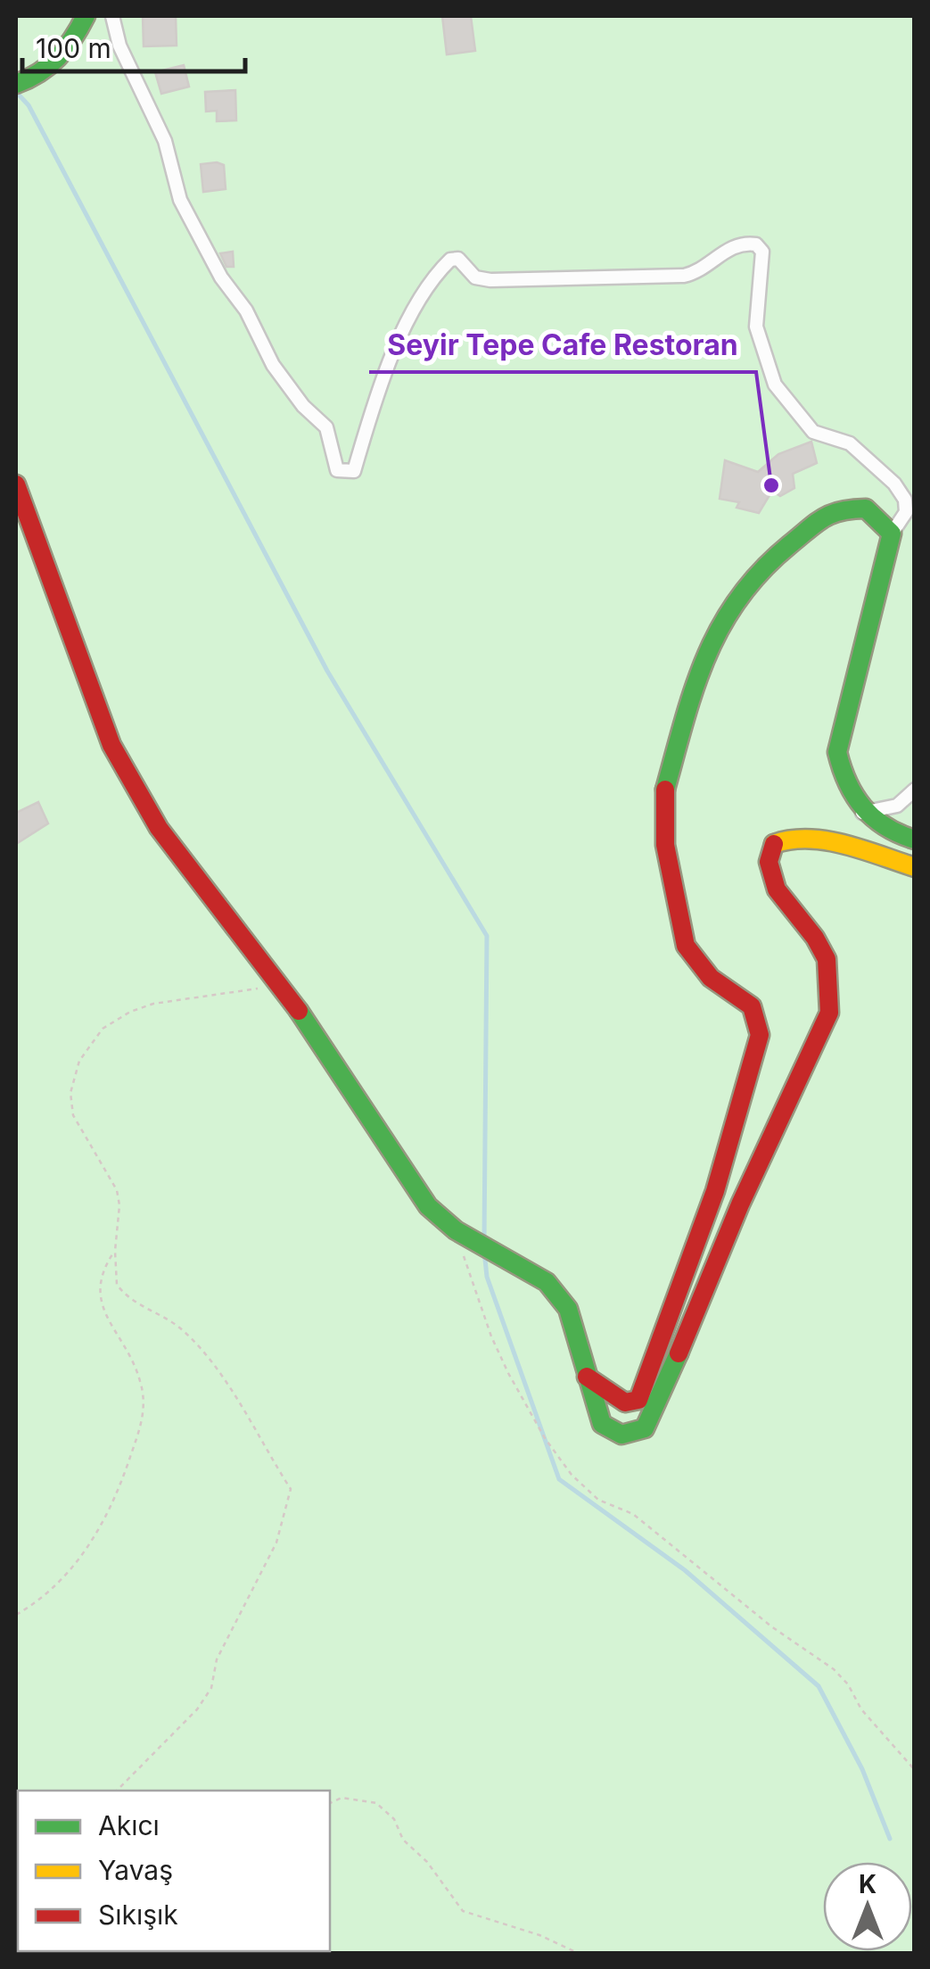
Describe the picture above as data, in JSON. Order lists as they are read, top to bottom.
{
  "places": ["Seyir Tepe Cafe Restoran"],
  "legend": ["Akıcı", "Yavaş", "Sıkışık"],
  "scale_bar": "100 m",
  "north": "top"
}
